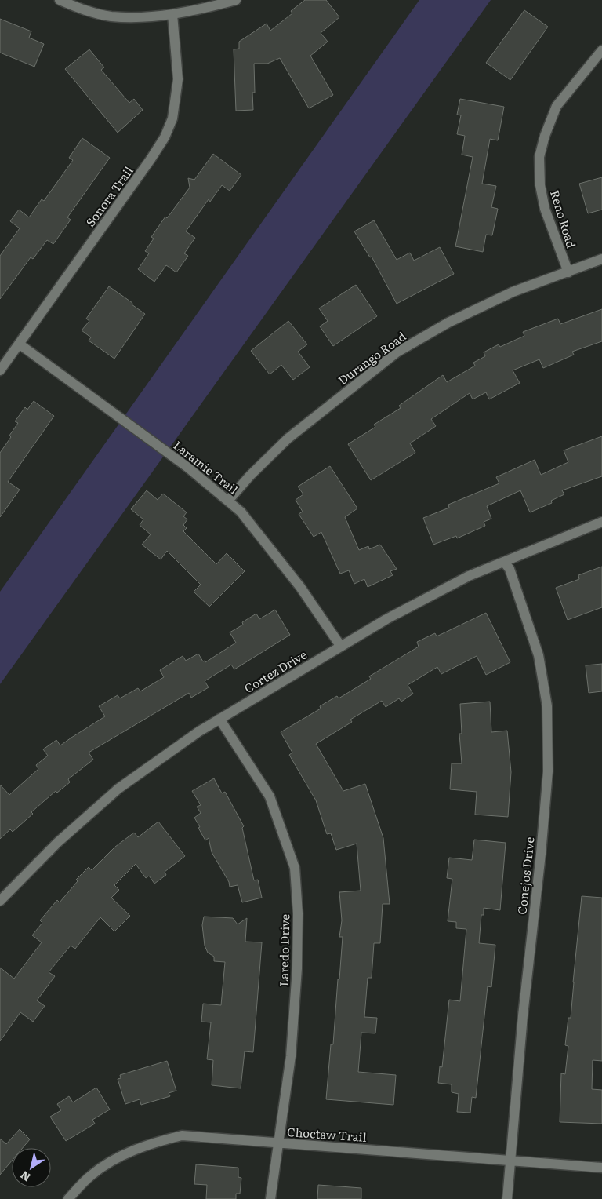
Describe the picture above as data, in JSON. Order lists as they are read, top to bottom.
{
  "streets": {
    "street": [
      "Sonora Trail",
      "Reno Road",
      "Durango Road",
      "Laramie Trail",
      "Cortez Drive",
      "Conejos Drive",
      "Laredo Drive",
      "Choctaw Trail"
    ]
  },
  "crossings": [
    ["Sonora Trail", "Laramie Trail"],
    ["Reno Road", "Durango Road"],
    ["Durango Road", "Laramie Trail"],
    ["Laramie Trail", "Cortez Drive"],
    ["Cortez Drive", "Conejos Drive"],
    ["Cortez Drive", "Laredo Drive"],
    ["Conejos Drive", "Choctaw Trail"],
    ["Laredo Drive", "Choctaw Trail"]
  ],
  "north": "bottom left"
}
